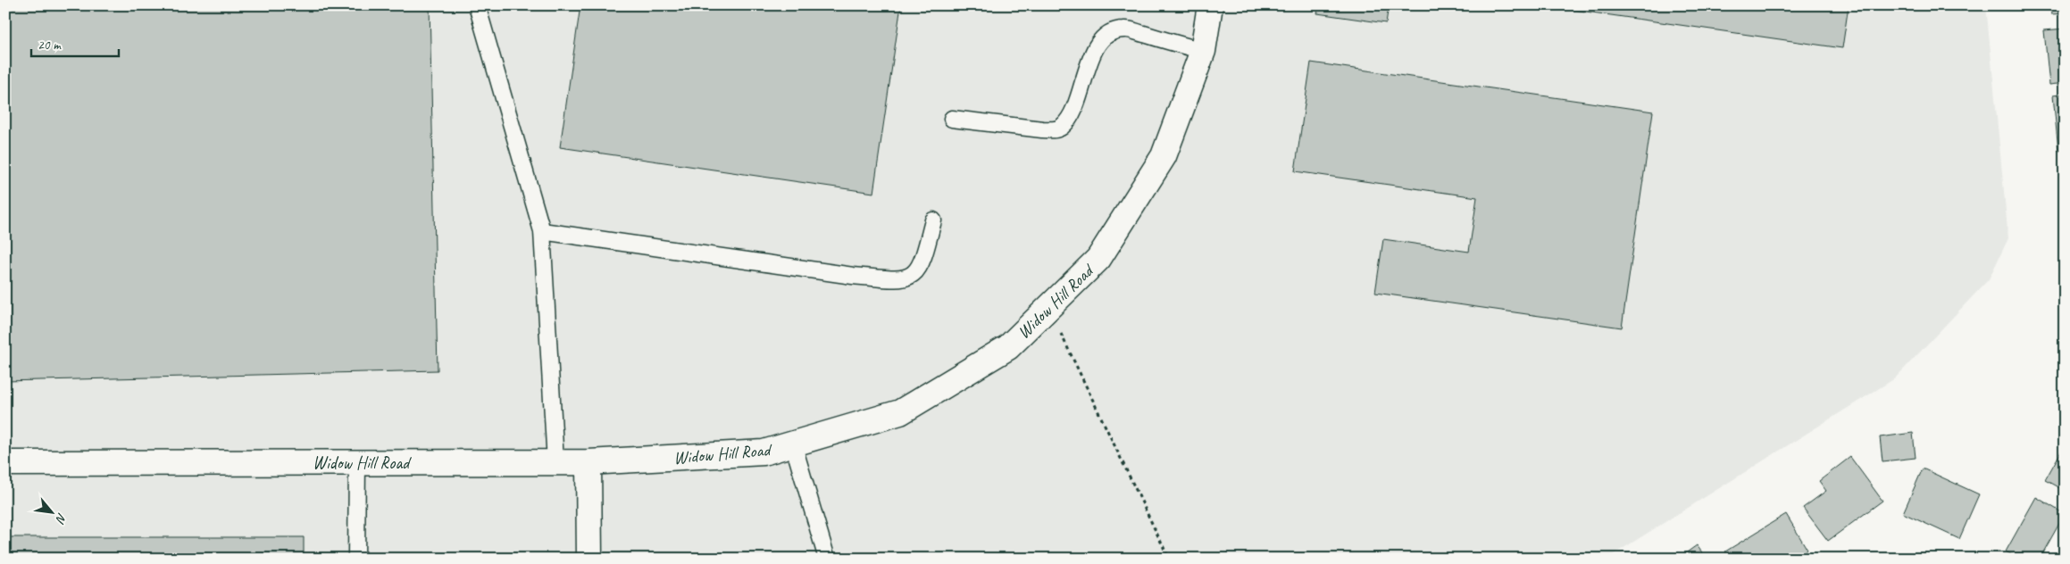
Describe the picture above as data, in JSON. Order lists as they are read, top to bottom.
{
  "streets": {
    "street": ["Widow Hill Road"]
  },
  "scale_bar": "20 m",
  "north": "bottom right"
}
